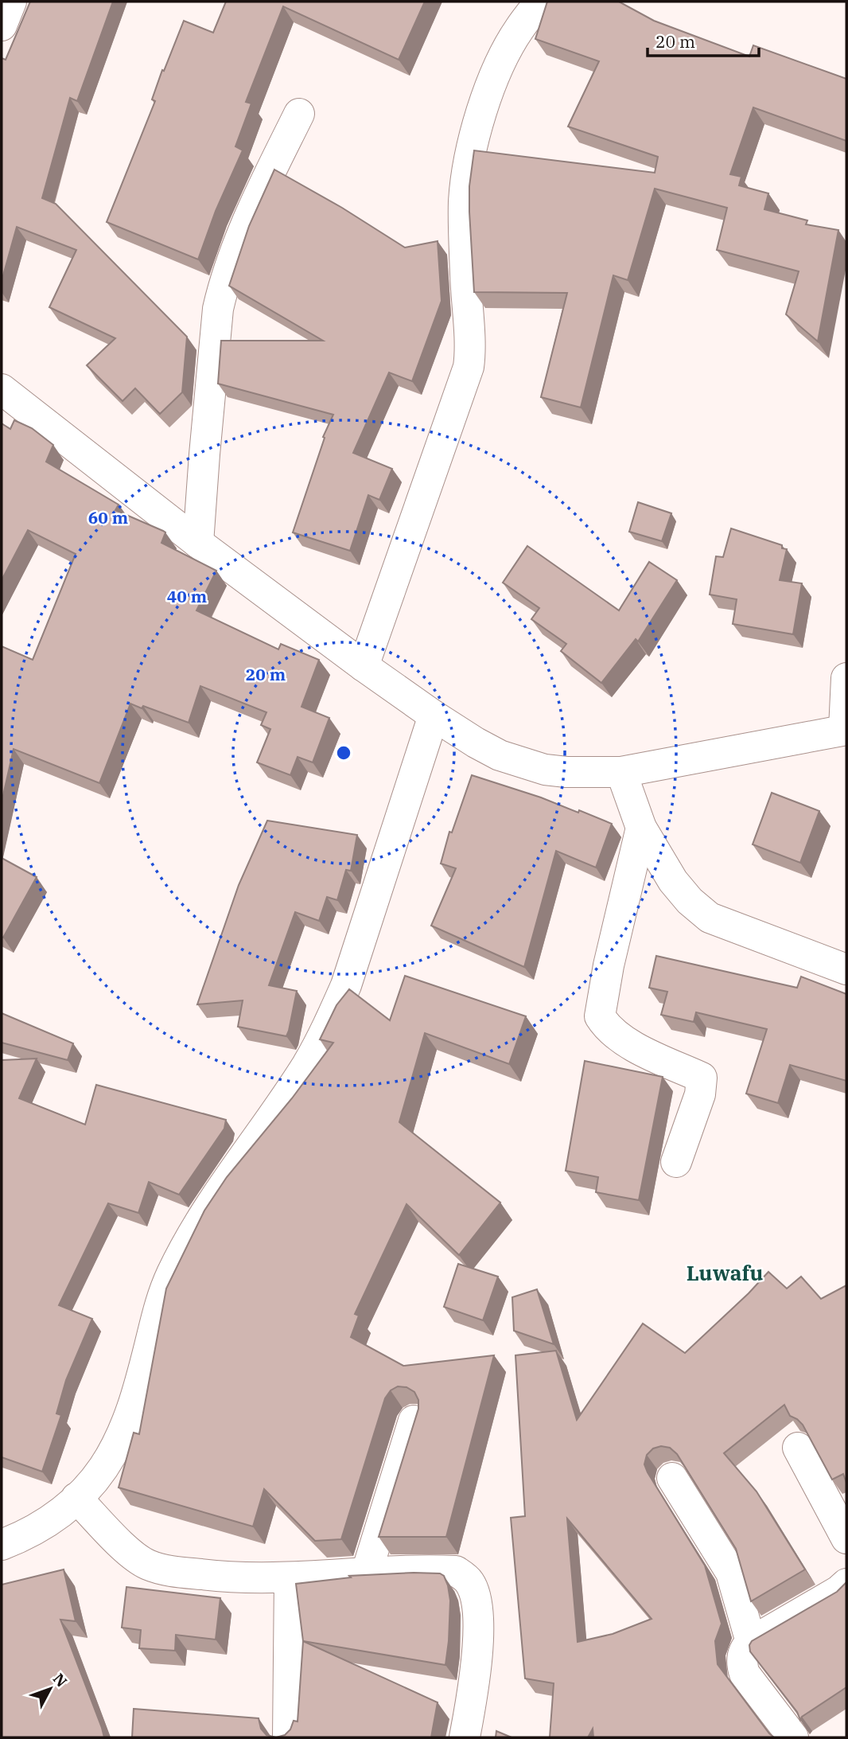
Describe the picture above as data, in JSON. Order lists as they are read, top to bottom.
{
  "districts": ["Luwafu"],
  "scale_bar": "20 m",
  "north": "top right",
  "rings": ["60 m", "40 m", "20 m"]
}
